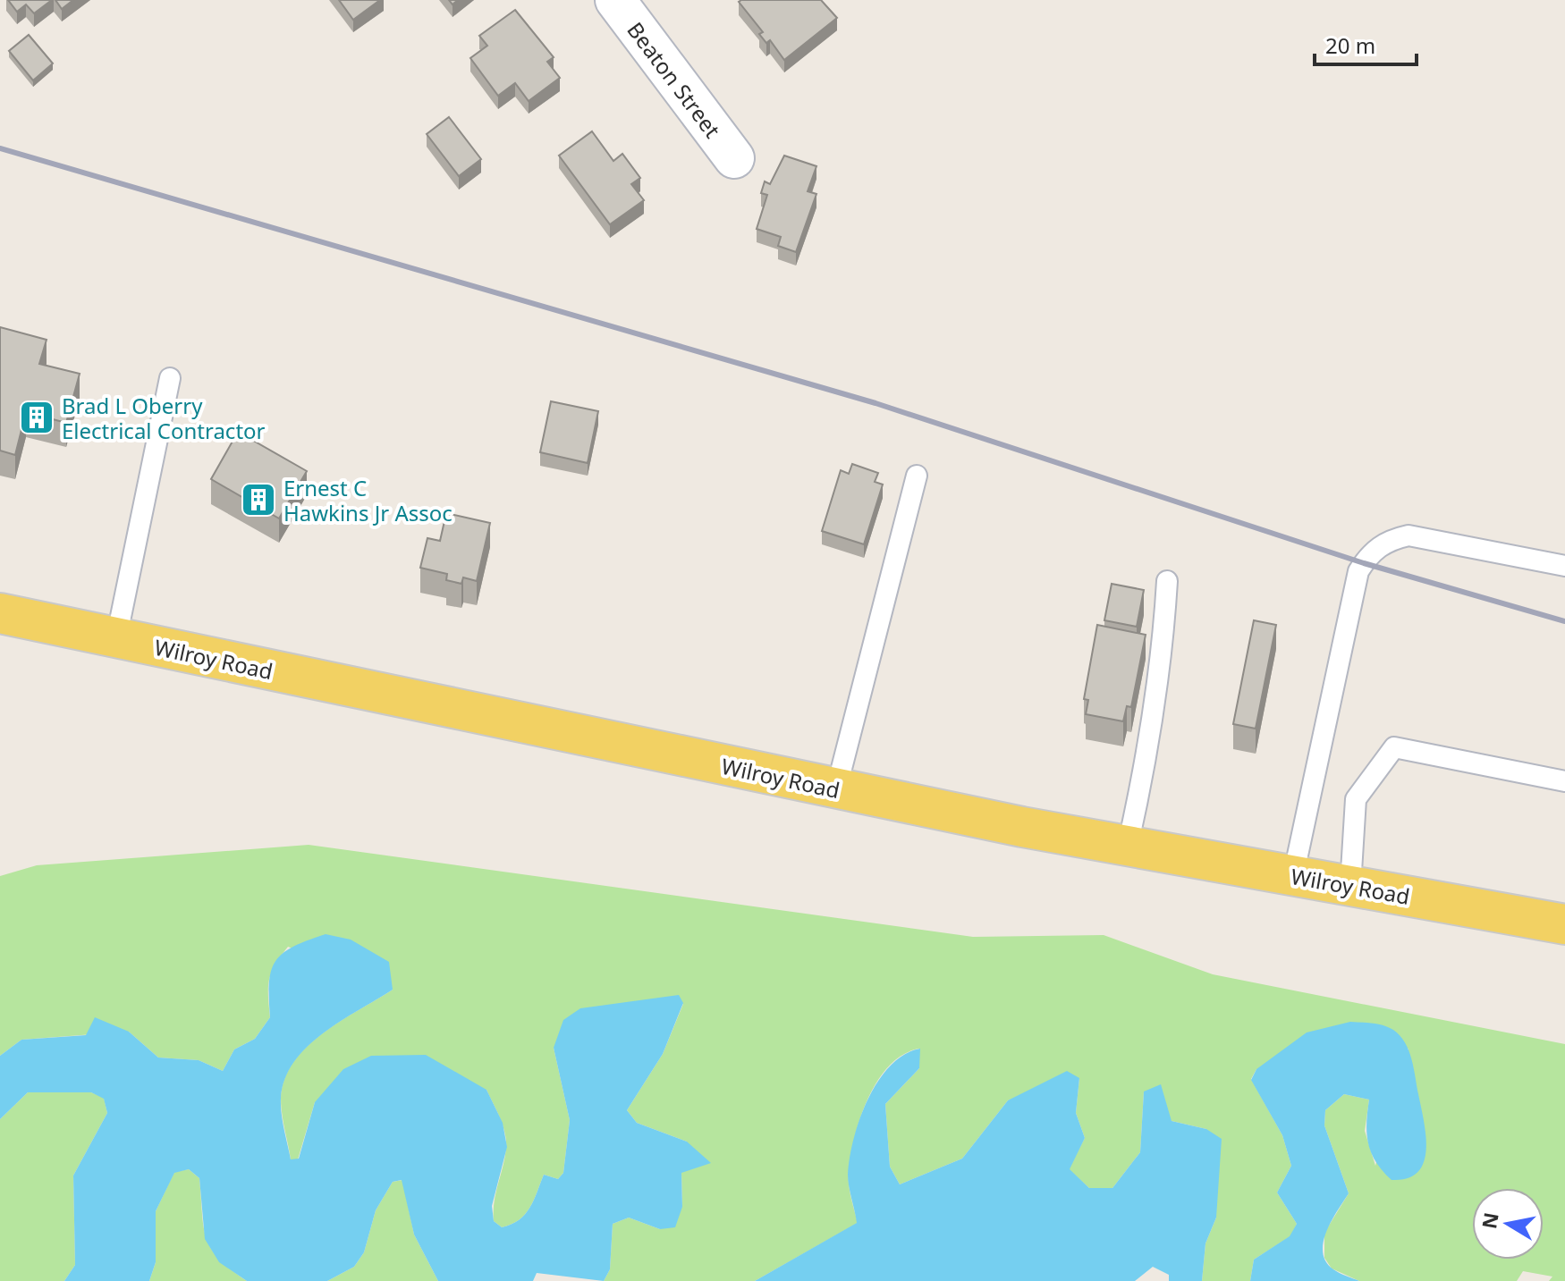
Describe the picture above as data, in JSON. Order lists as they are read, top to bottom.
{
  "streets": {
    "main road": ["Wilroy Road"],
    "street": ["Beaton Street"]
  },
  "places": {
    "building": ["Brad L Oberry Electrical Contractor", "Ernest C Hawkins Jr Assoc"]
  },
  "scale_bar": "20 m",
  "north": "left"
}
